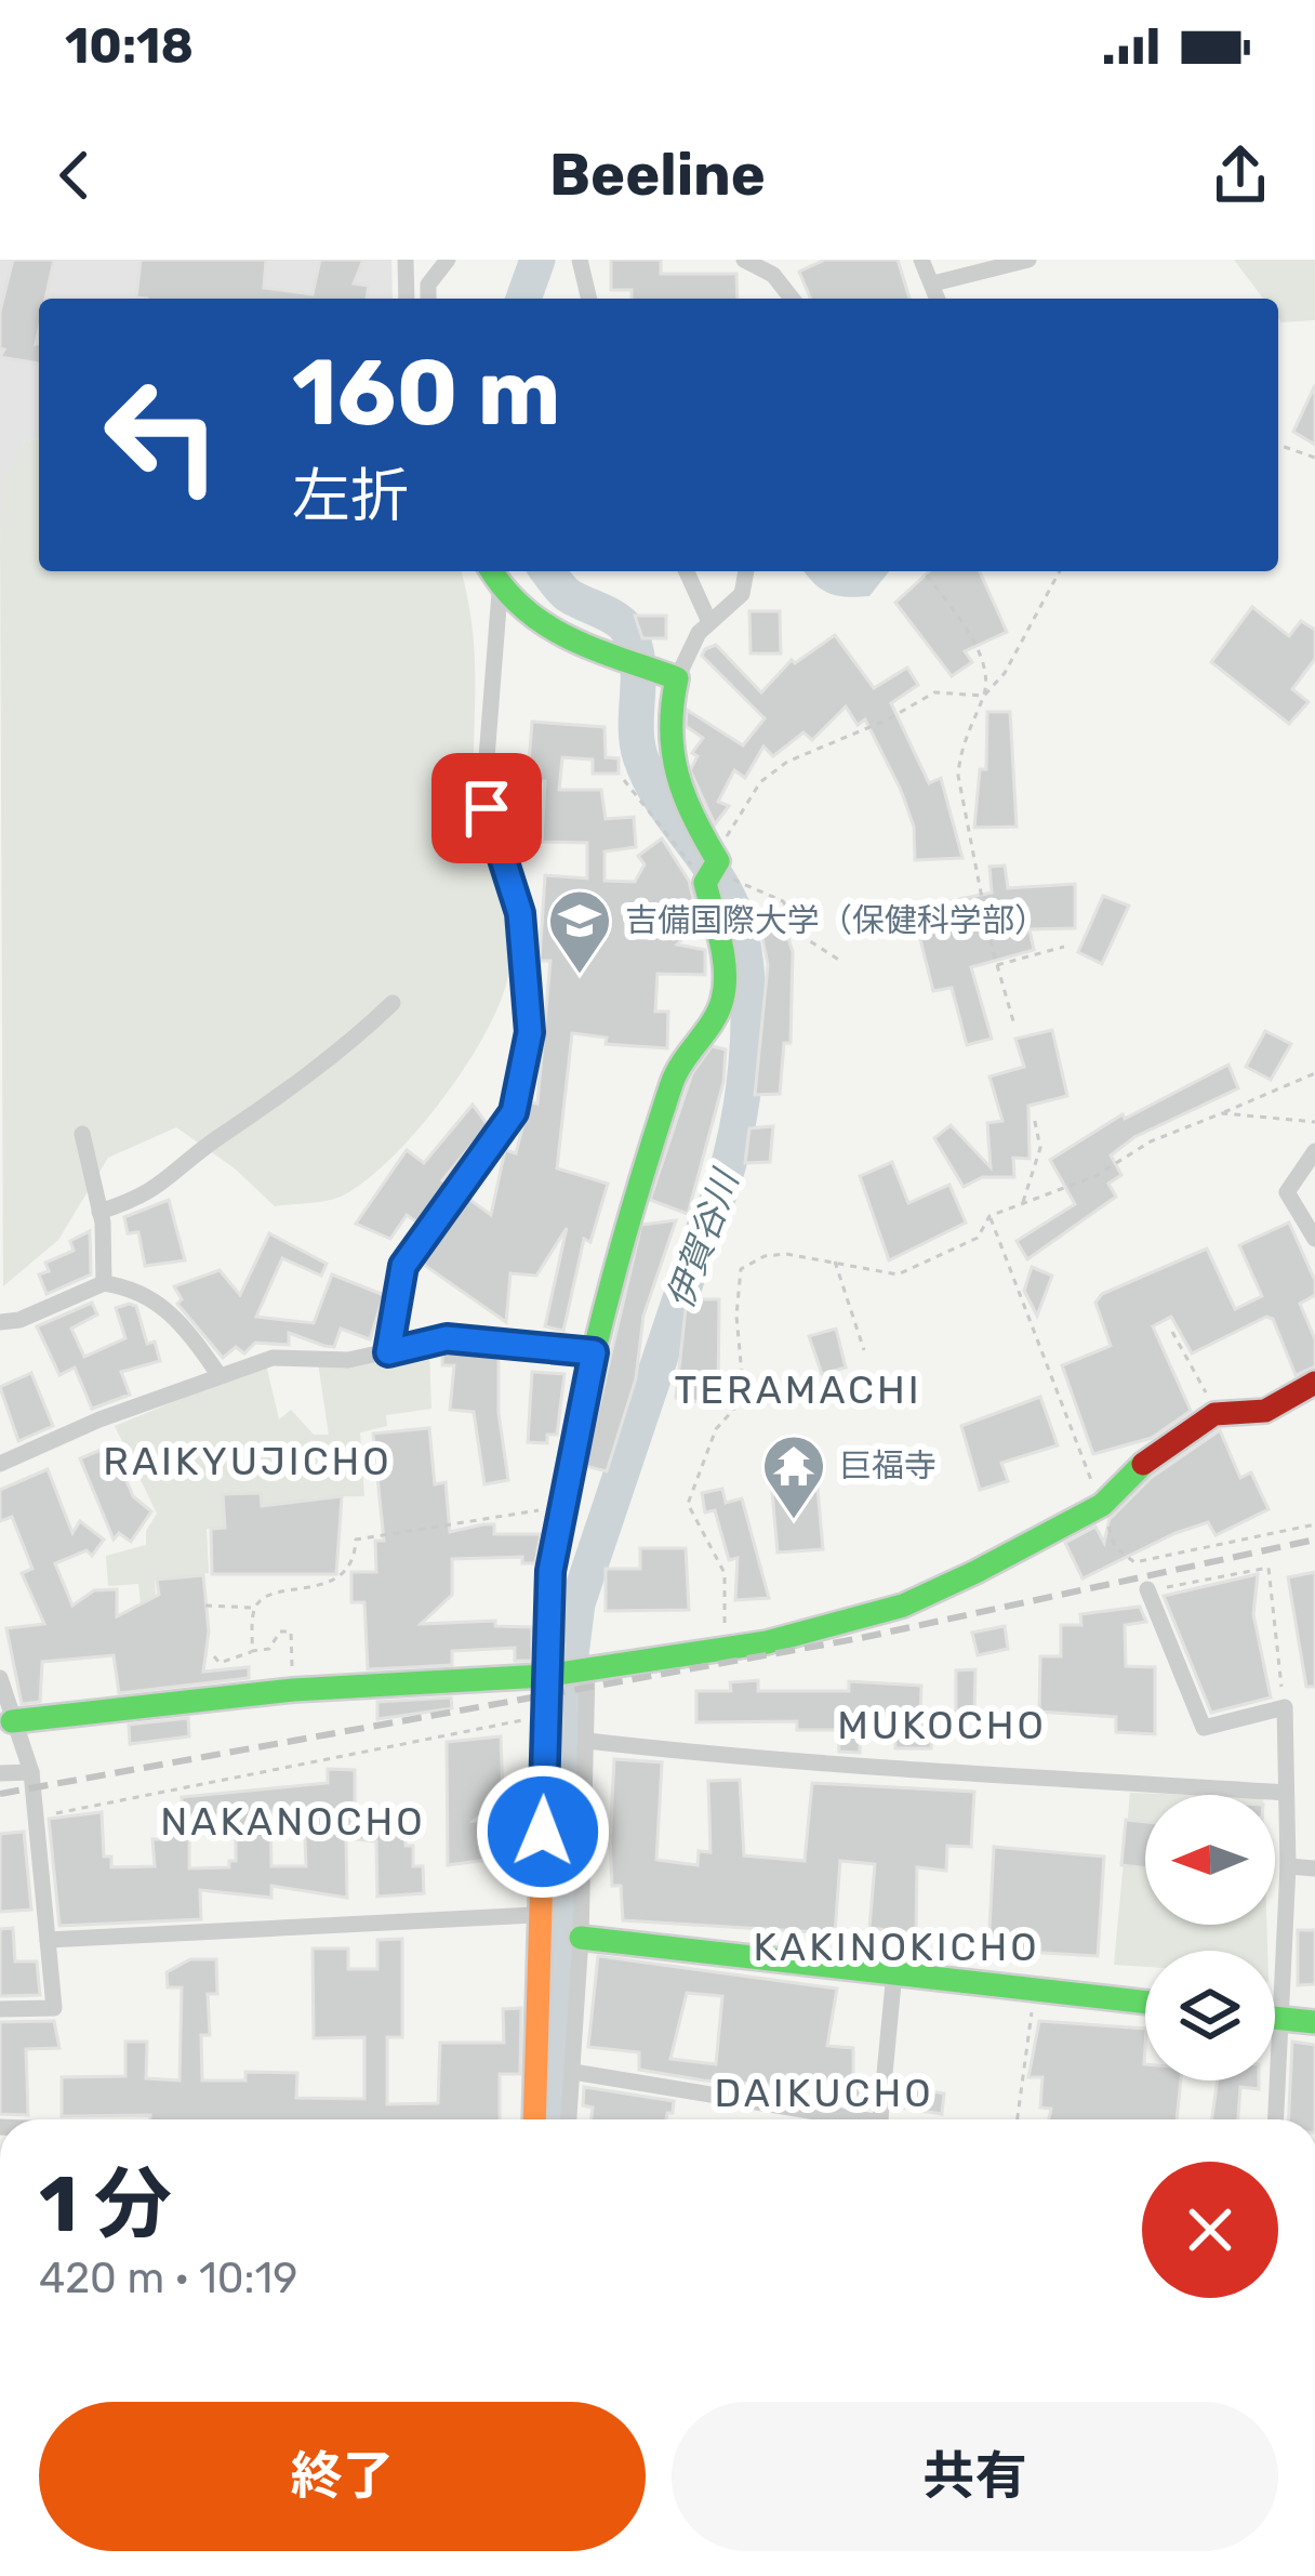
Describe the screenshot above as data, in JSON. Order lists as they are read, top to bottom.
{
  "districts": [
    "TERAMACHI",
    "RAIKYUJICHO",
    "MUKOCHO",
    "NAKANOCHO",
    "KAKINOKICHO",
    "DAIKUCHO"
  ],
  "water": ["伊賀谷川"],
  "places": {
    "school or university": ["吉備国際大学（保健科学部）"],
    "temple": ["巨福寺"]
  },
  "north": "left",
  "page": {
    "status": "10:18",
    "header": "Beeline",
    "turn": ["160 m", "左折"],
    "heading": ["1 分", "420 m · 10:19"],
    "buttons": ["終了", "共有"]
  }
}
